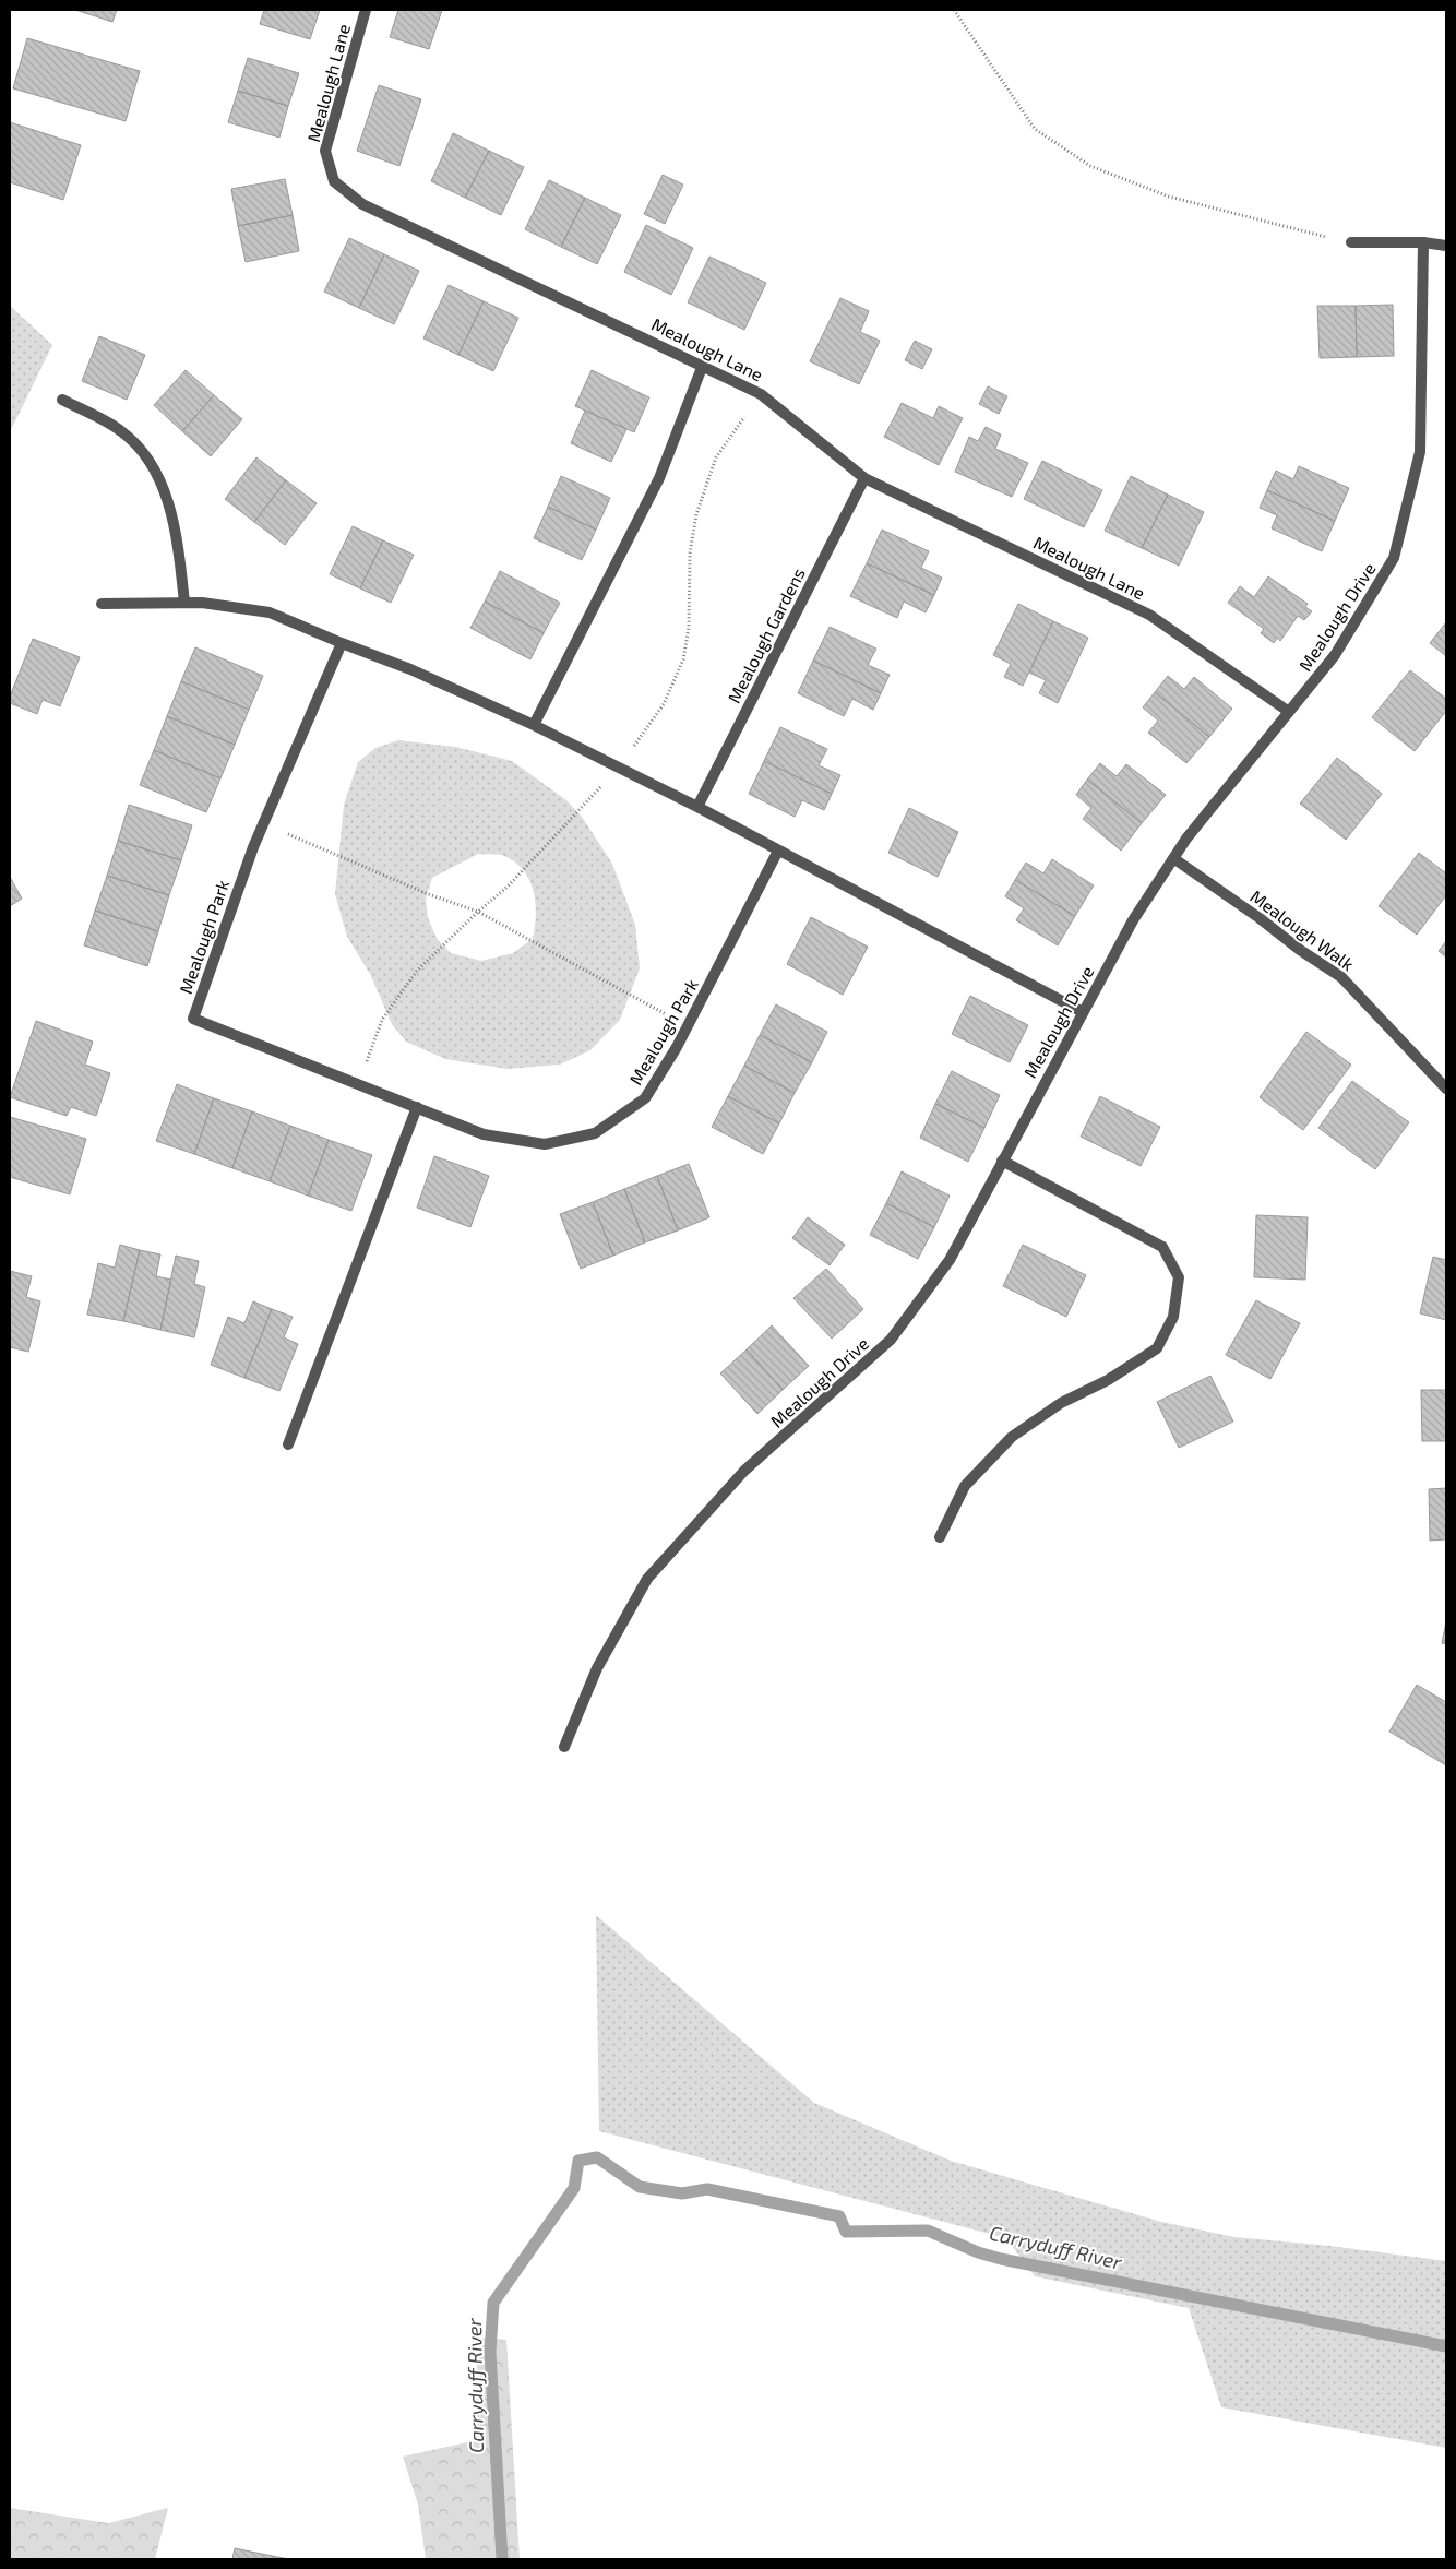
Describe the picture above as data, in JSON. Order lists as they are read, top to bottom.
{
  "streets": {
    "street": [
      "Mealough Lane",
      "Mealough Drive",
      "Mealough Gardens",
      "Mealough Walk",
      "Mealough Park"
    ]
  },
  "crossings": [
    ["Mealough Lane", "Mealough Drive"],
    ["Mealough Lane", "Mealough Gardens"],
    ["Mealough Drive", "Mealough Walk"]
  ],
  "water": ["Carryduff River"]
}
